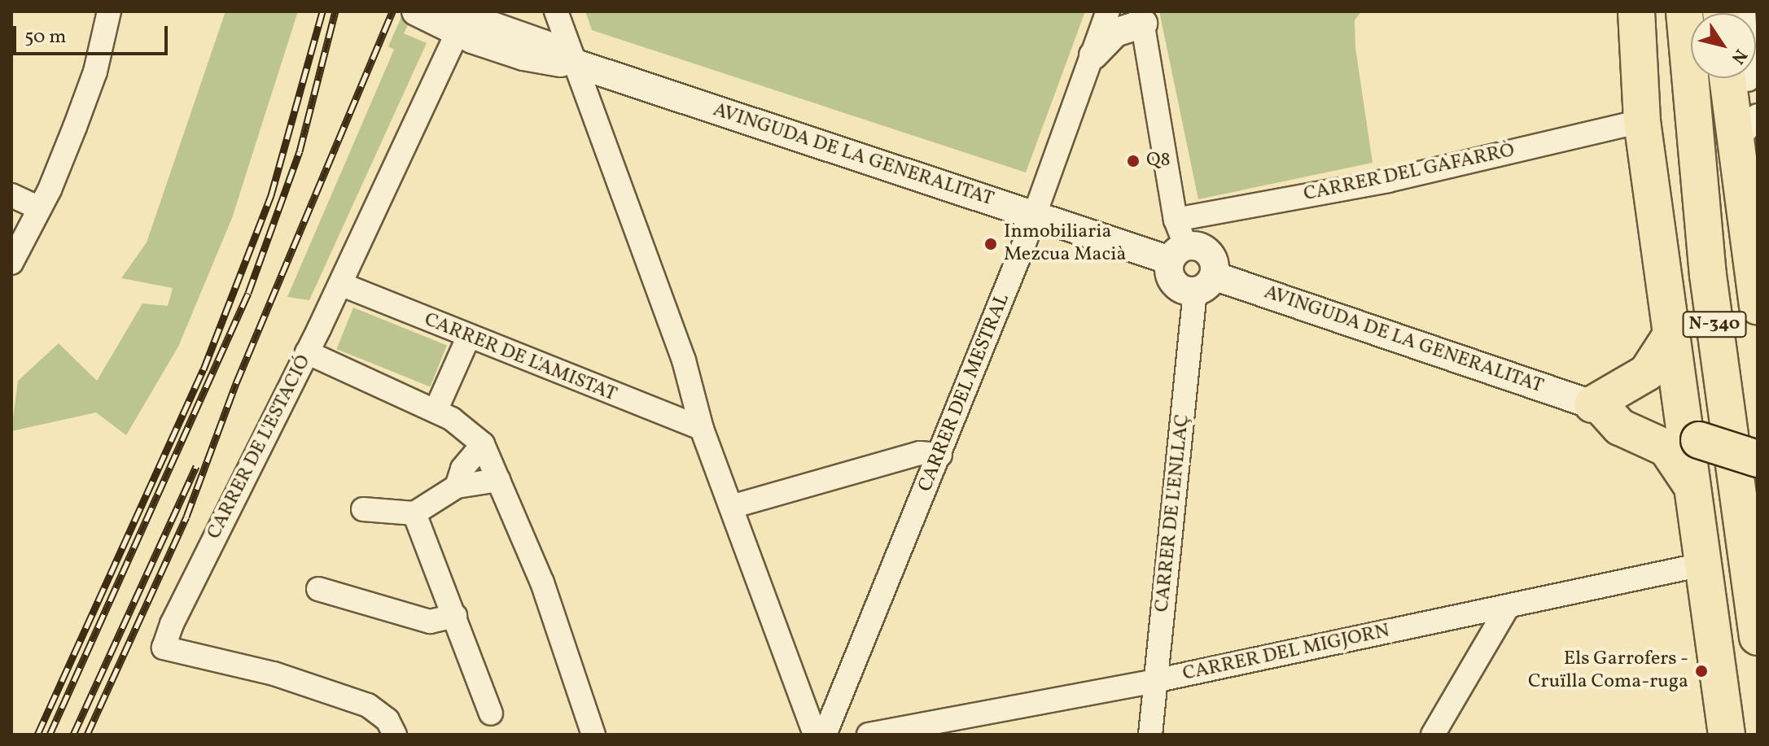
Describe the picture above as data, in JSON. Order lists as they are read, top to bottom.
{
  "streets": {
    "main road": ["N-340"],
    "street": [
      "AVINGUDA DE LA GENERALITAT",
      "CARRER DEL GAFARRÒ",
      "CARRER DE L'AMISTAT",
      "CARRER DEL MESTRAL",
      "CARRER DE L'ESTACIÓ",
      "CARRER DE L'ENLLAÇ",
      "CARRER DEL MIGJORN"
    ]
  },
  "crossings": [
    ["AVINGUDA DE LA GENERALITAT", "CARRER DEL MESTRAL"],
    ["AVINGUDA DE LA GENERALITAT", "CARRER DE L'ESTACIÓ"],
    ["AVINGUDA DE LA GENERALITAT", "CARRER DE L'ENLLAÇ"],
    ["CARRER DE L'AMISTAT", "CARRER DE L'ESTACIÓ"],
    ["CARRER DE L'ENLLAÇ", "CARRER DEL MIGJORN"]
  ],
  "places": ["Q8", "Inmobiliaria Mezcua Macià", "Els Garrofers - Cruïlla Coma-ruga"],
  "scale_bar": "50 m",
  "north": "bottom right"
}
